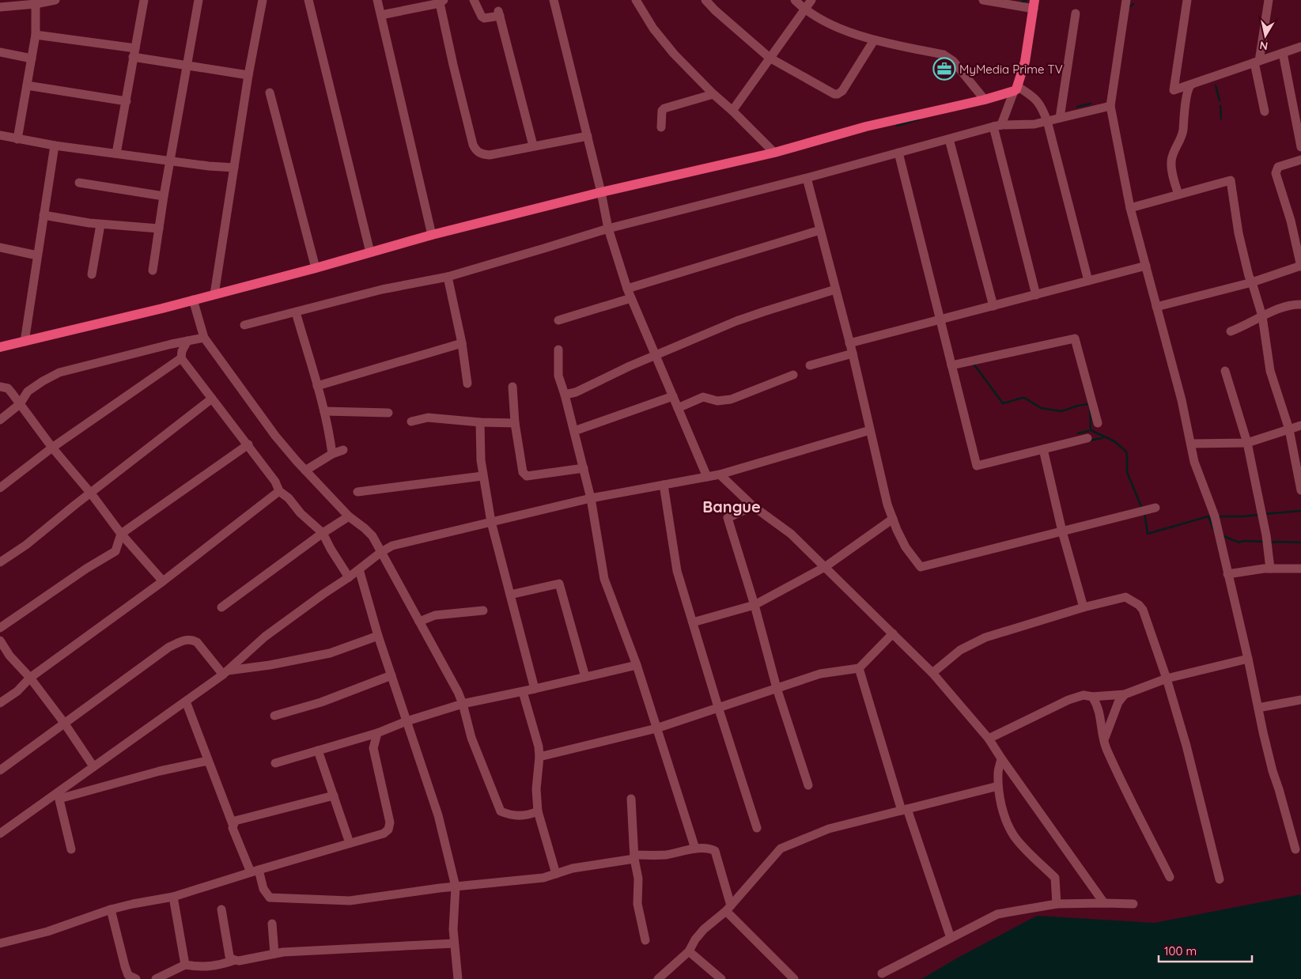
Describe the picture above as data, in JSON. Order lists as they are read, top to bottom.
{
  "districts": ["Bangue"],
  "places": {
    "office": ["MyMedia Prime TV"]
  },
  "scale_bar": "100 m",
  "north": "bottom"
}
